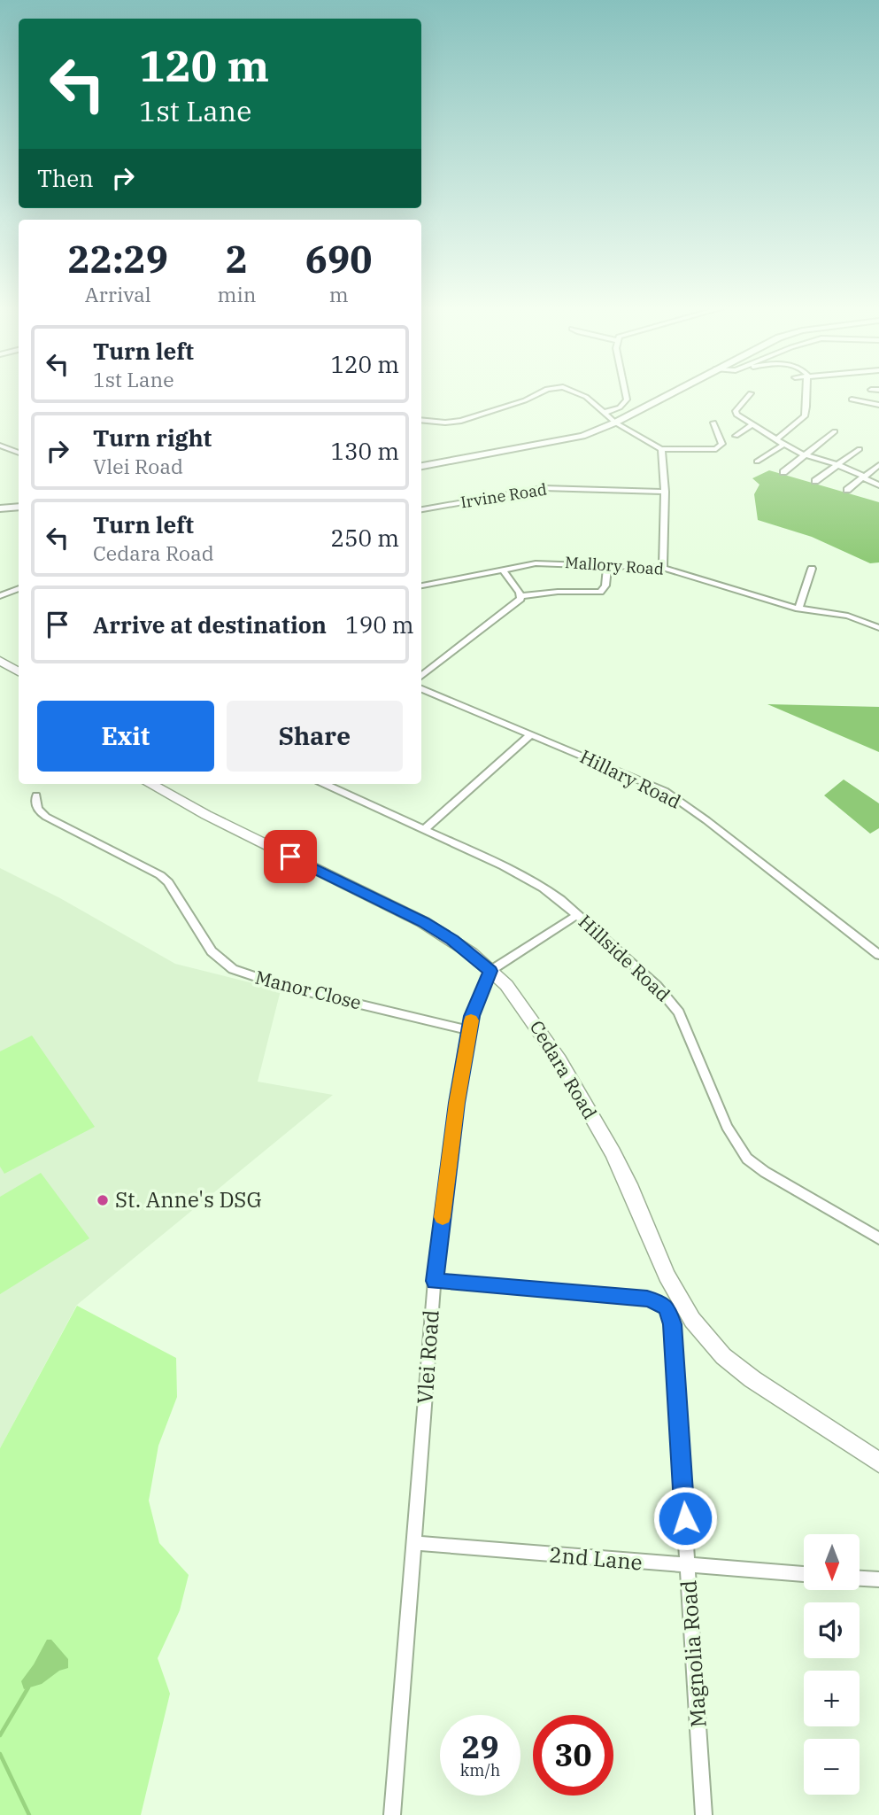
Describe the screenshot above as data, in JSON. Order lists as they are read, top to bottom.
{
  "streets": {
    "main road": ["Cedara Road"],
    "street": [
      "Irvine Road",
      "Mallory Road",
      "Hillary Road",
      "Hillside Road",
      "Manor Close",
      "Vlei Road",
      "2nd Lane",
      "Magnolia Road"
    ]
  },
  "crossings": [
    ["Manor Close", "Vlei Road"],
    ["Cedara Road", "Vlei Road"],
    ["Vlei Road", "2nd Lane"],
    ["Vlei Road", "Magnolia Road"],
    ["2nd Lane", "Magnolia Road"]
  ],
  "places": ["St. Anne's DSG"],
  "north": "bottom",
  "page": {
    "turn": ["120 m", "1st Lane"],
    "then": "Then",
    "eta": [
      "22:29",
      "Arrival",
      "2",
      "min",
      "690",
      "m"
    ],
    "list": [
      {
        "name": "Turn left",
        "note": "1st Lane",
        "value": "120 m"
      },
      {
        "name": "Turn right",
        "note": "Vlei Road",
        "value": "130 m"
      },
      {
        "name": "Turn left",
        "note": "Cedara Road",
        "value": "250 m"
      },
      {
        "name": "Arrive at destination",
        "value": "190 m"
      }
    ],
    "buttons": ["Exit", "Share"],
    "map_buttons": ["+", "−"],
    "speed": "29 km/h",
    "limit": "30"
  }
}
